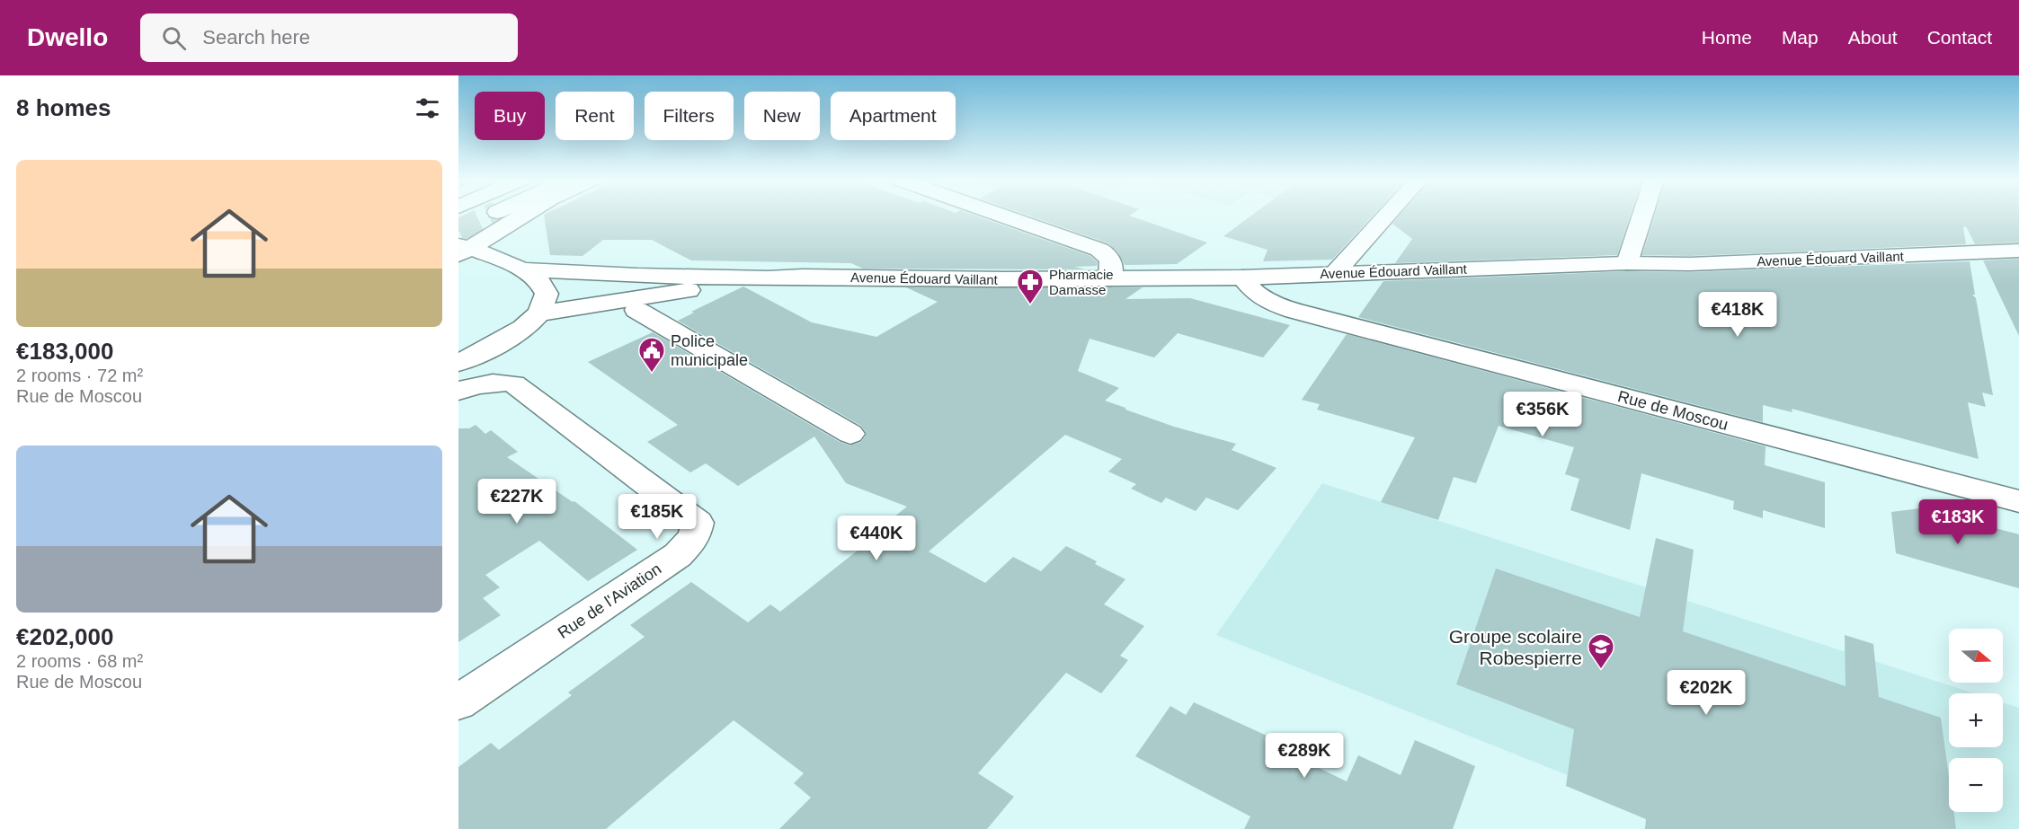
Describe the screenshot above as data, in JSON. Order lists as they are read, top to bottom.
{
  "streets": {
    "main road": ["Avenue Édouard Vaillant", "Rue de Moscou", "Rue de l'Aviation"]
  },
  "crossings": [
    ["Avenue Édouard Vaillant", "Rue de Moscou"]
  ],
  "places": {
    "pharmacy": ["Pharmacie Damasse"],
    "public building": ["Police municipale"],
    "school or university": ["Groupe scolaire Robespierre"]
  },
  "north": "right",
  "page": {
    "header": "Dwello",
    "search": "Search here",
    "nav": [
      "Home",
      "Map",
      "About",
      "Contact"
    ],
    "heading": "8 homes",
    "chip": [
      "Buy",
      "Rent",
      "Filters",
      "New",
      "Apartment"
    ],
    "list": [
      {
        "name": "€183,000",
        "note": "2 rooms · 72 m² · Rue de Moscou"
      },
      {
        "name": "€202,000",
        "note": "2 rooms · 68 m² · Rue de Moscou"
      }
    ],
    "price": [
      "€418K",
      "€356K",
      "€227K",
      "€185K",
      "€183K",
      "€440K",
      "€202K",
      "€289K"
    ],
    "map_buttons": ["+", "−"]
  }
}
